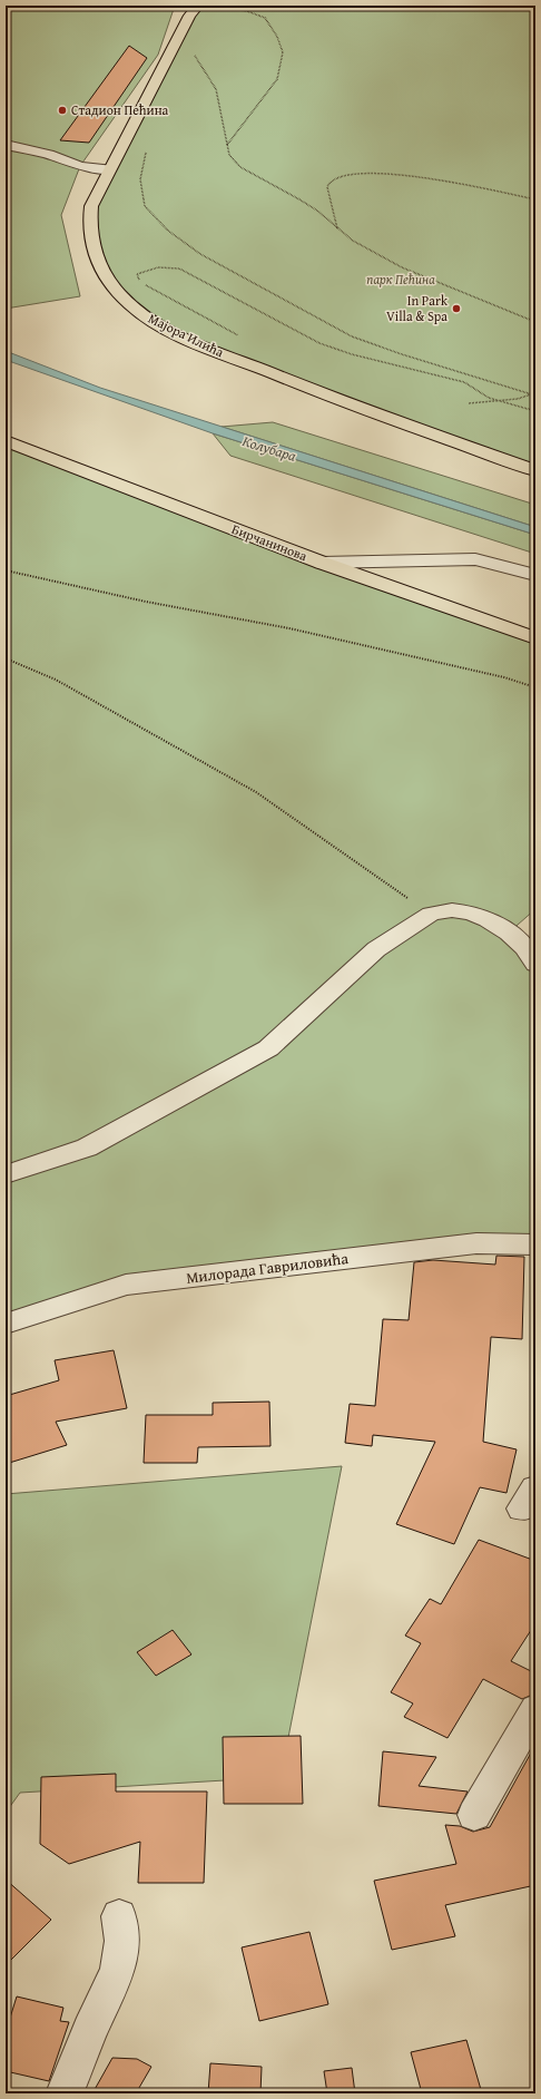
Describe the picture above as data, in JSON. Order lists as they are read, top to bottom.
{
  "streets": {
    "main road": ["Мајора Илића", "Бирчанинова"],
    "street": ["Милорада Гавриловића"]
  },
  "water": ["Колубара"],
  "parks": ["парк Пећина"],
  "places": ["Стадион Пећина", "In Park Villa & Spa"]
}
